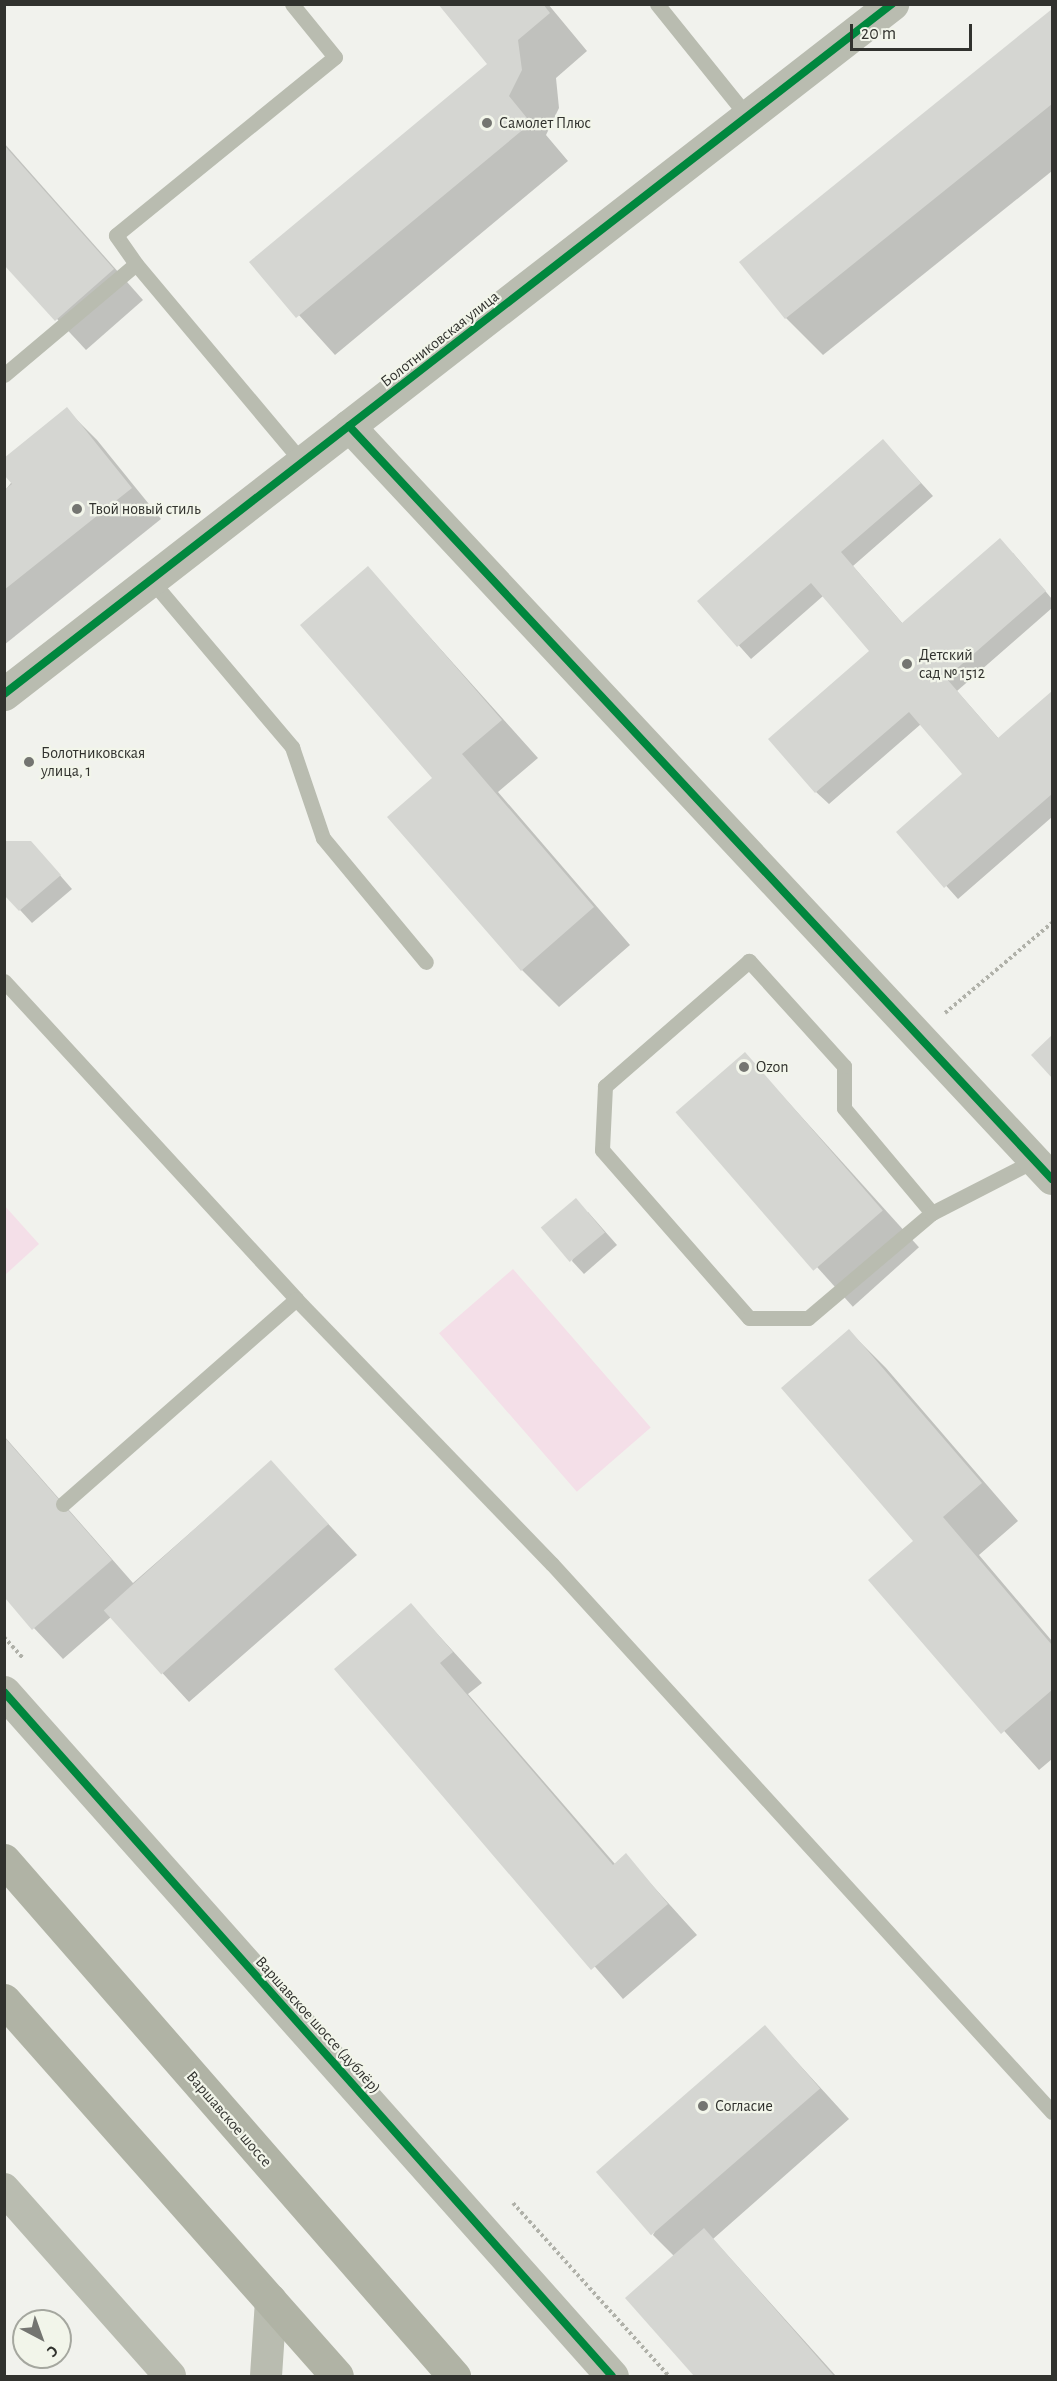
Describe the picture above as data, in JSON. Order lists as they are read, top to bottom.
{
  "streets": {
    "main road": ["Варшавское шоссе"],
    "street": ["Болотниковская улица", "Варшавское шоссе (дублёр)"]
  },
  "places": [
    "Самолет Плюс",
    "Твой новый стиль",
    "Детский сад № 1512",
    "Болотниковская улица, 1",
    "Ozon",
    "Согласие"
  ],
  "scale_bar": "20 m",
  "north": "bottom right"
}
